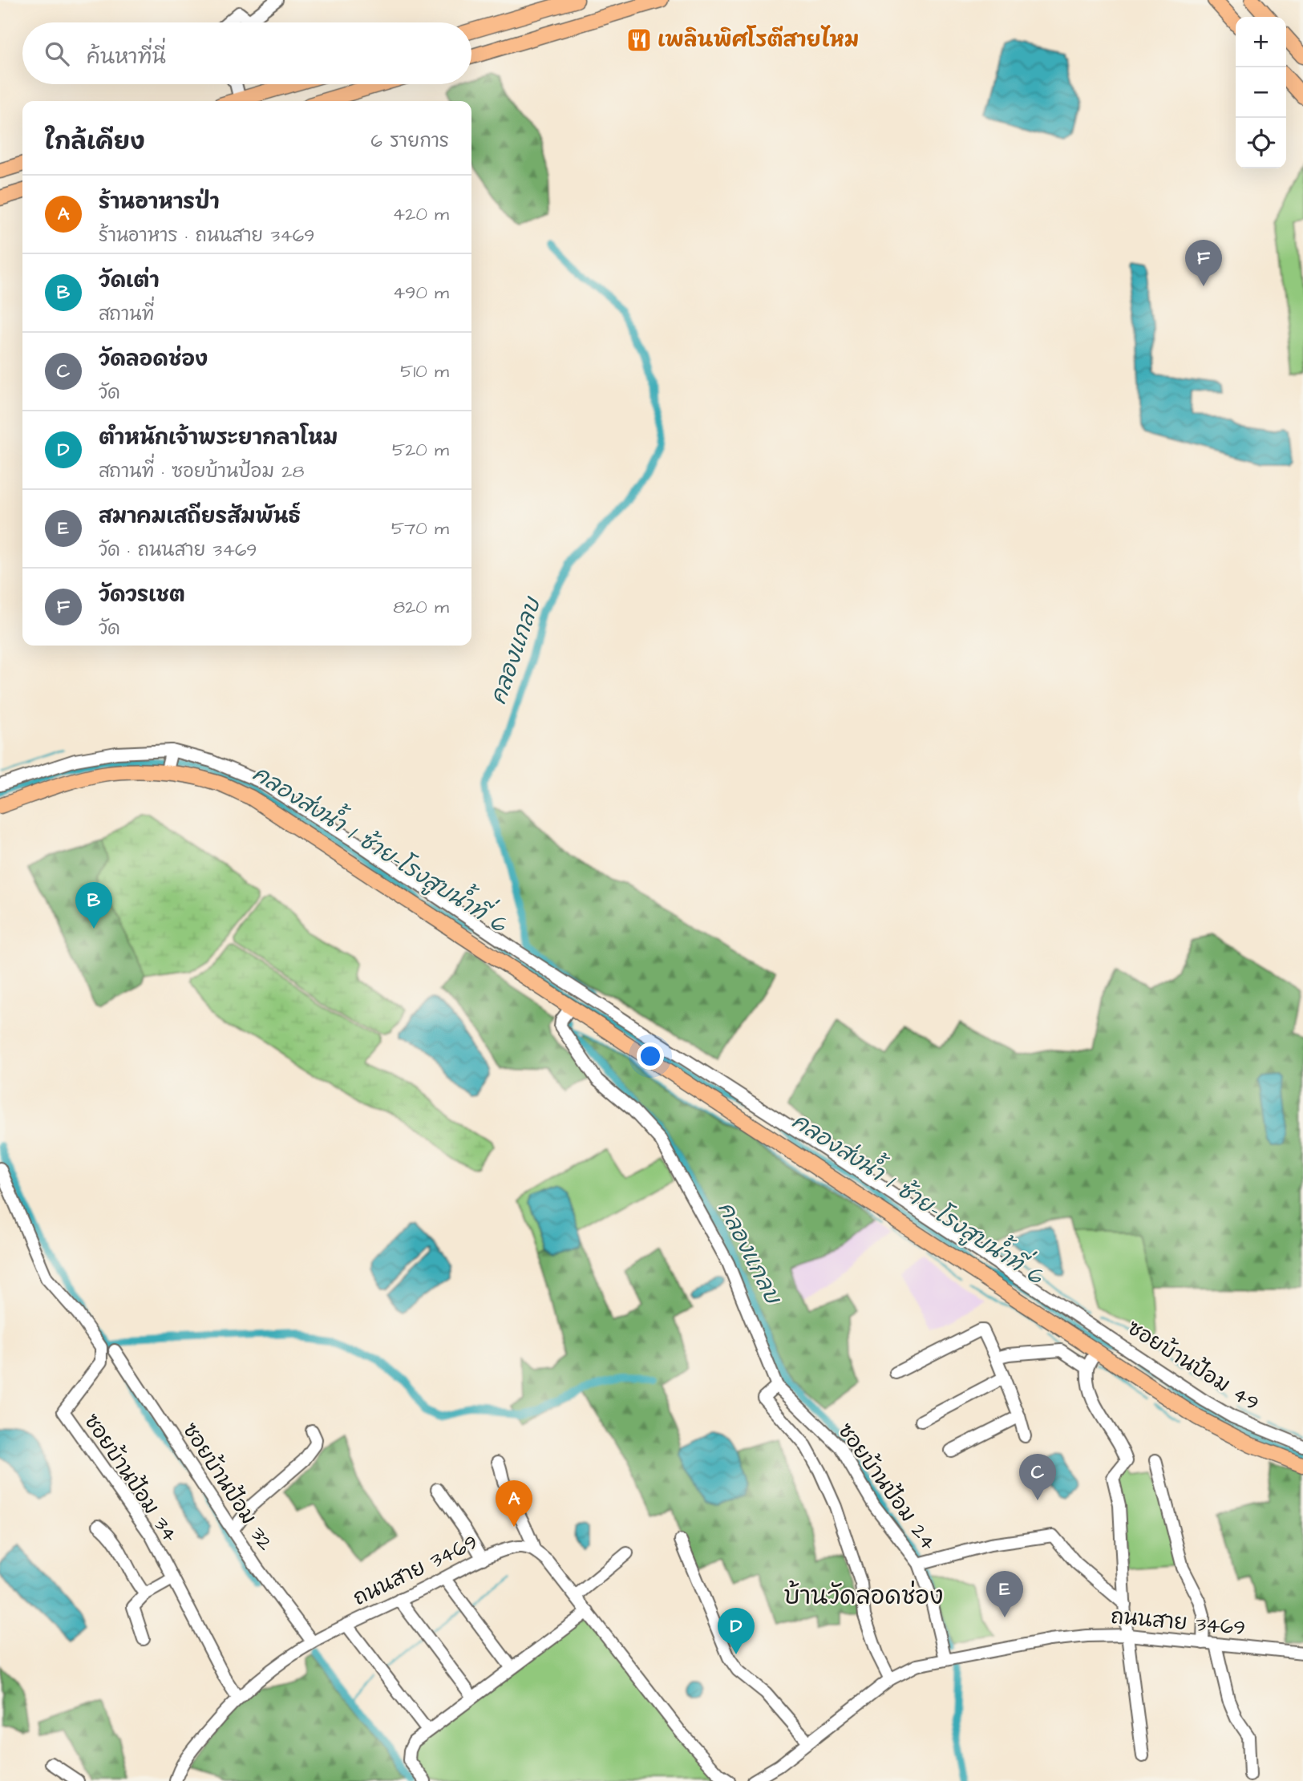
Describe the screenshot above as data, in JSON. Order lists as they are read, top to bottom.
{
  "streets": {
    "street": [
      "ซอยบ้านป้อม 49",
      "ซอยบ้านป้อม 34",
      "ซอยบ้านป้อม 32",
      "ซอยบ้านป้อม 24",
      "ถนนสาย 3469"
    ]
  },
  "crossings": [
    ["ซอยบ้านป้อม 34", "ถนนสาย 3469"],
    ["ซอยบ้านป้อม 32", "ถนนสาย 3469"],
    ["ซอยบ้านป้อม 24", "ถนนสาย 3469"]
  ],
  "districts": ["บ้านวัดลอดช่อง"],
  "water": ["คลองแกลบ", "คลองส่งน้ำ 1 ซ้าย-โรงสูบน้ำที่ 6"],
  "places": {
    "restaurant": ["เพลินพิศโรตีสายไหม"]
  },
  "page": {
    "map_buttons": ["+", "−"],
    "search": "ค้นหาที่นี่",
    "heading": ["ใกล้เคียง", "6 รายการ"],
    "list": [
      {
        "mark": "A",
        "name": "ร้านอาหารป่า",
        "note": "ร้านอาหาร · ถนนสาย 3469",
        "value": "420 m"
      },
      {
        "mark": "B",
        "name": "วัดเต่า",
        "note": "สถานที่",
        "value": "490 m"
      },
      {
        "mark": "C",
        "name": "วัดลอดช่อง",
        "note": "วัด",
        "value": "510 m"
      },
      {
        "mark": "D",
        "name": "ตำหนักเจ้าพระยากลาโหม",
        "note": "สถานที่ · ซอยบ้านป้อม 28",
        "value": "520 m"
      },
      {
        "mark": "E",
        "name": "สมาคมเสถียรสัมพันธ์",
        "note": "วัด · ถนนสาย 3469",
        "value": "570 m"
      },
      {
        "mark": "F",
        "name": "วัดวรเชต",
        "note": "วัด",
        "value": "820 m"
      }
    ],
    "pins": [
      "F",
      "B",
      "C",
      "A",
      "E",
      "D"
    ]
  }
}
